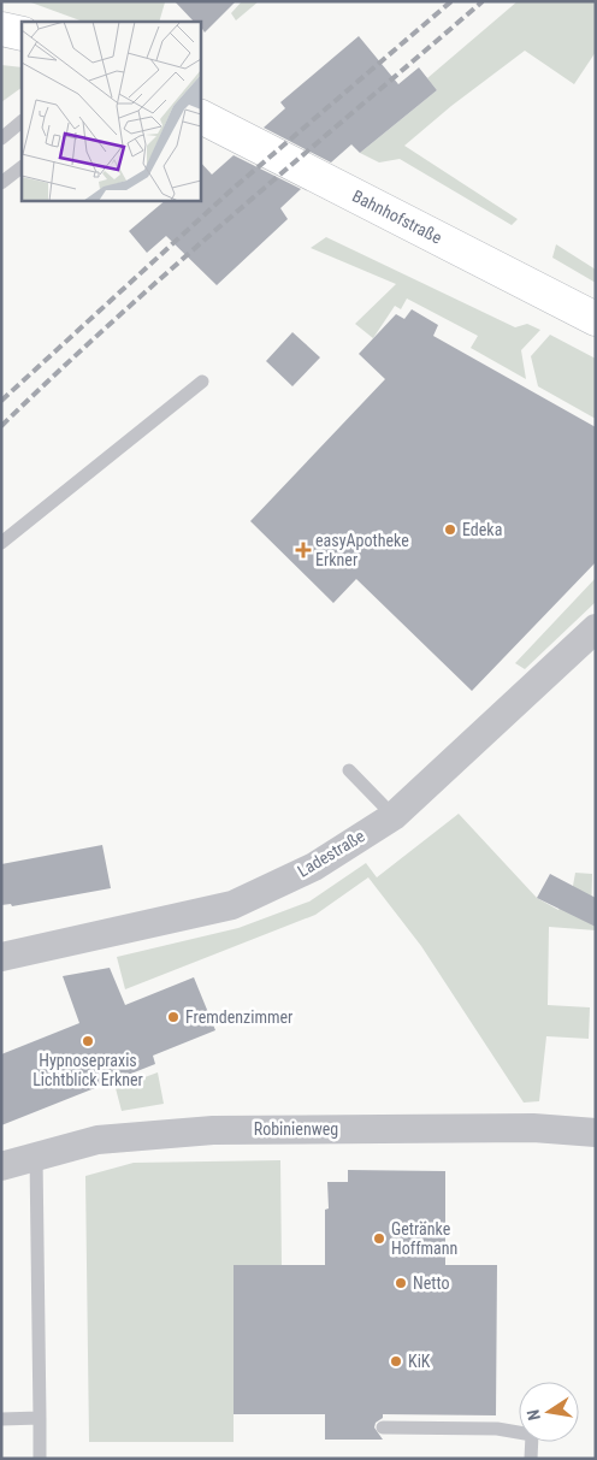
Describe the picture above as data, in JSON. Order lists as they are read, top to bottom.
{
  "streets": {
    "main road": ["Bahnhofstraße"],
    "street": ["Ladestraße", "Robinienweg"]
  },
  "places": {
    "other": [
      "Edeka",
      "Fremdenzimmer",
      "Hypnosepraxis Lichtblick Erkner",
      "Getränke Hoffmann",
      "Netto",
      "KiK"
    ],
    "health": ["easyApotheke Erkner"]
  },
  "north": "left"
}
